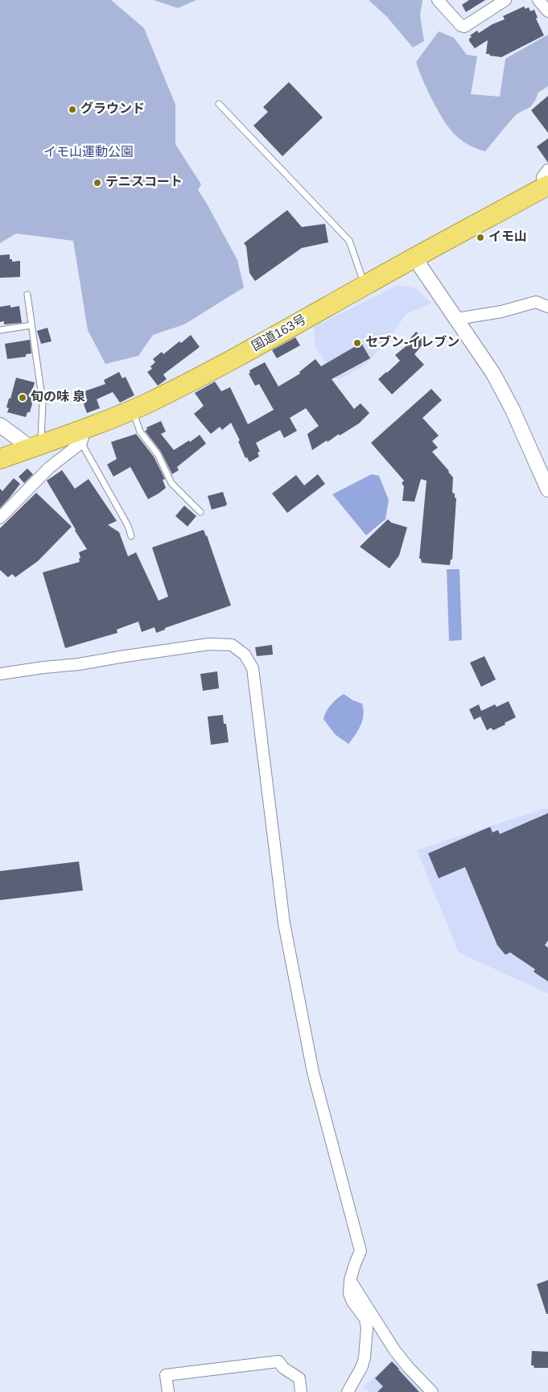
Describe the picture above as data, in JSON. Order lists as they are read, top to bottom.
{
  "streets": {
    "highway": ["国道163号"]
  },
  "parks": ["イモ山運動公園"],
  "places": [
    "グラウンド",
    "テニスコート",
    "イモ山",
    "セブン-イレブン",
    "旬の味 泉"
  ]
}
